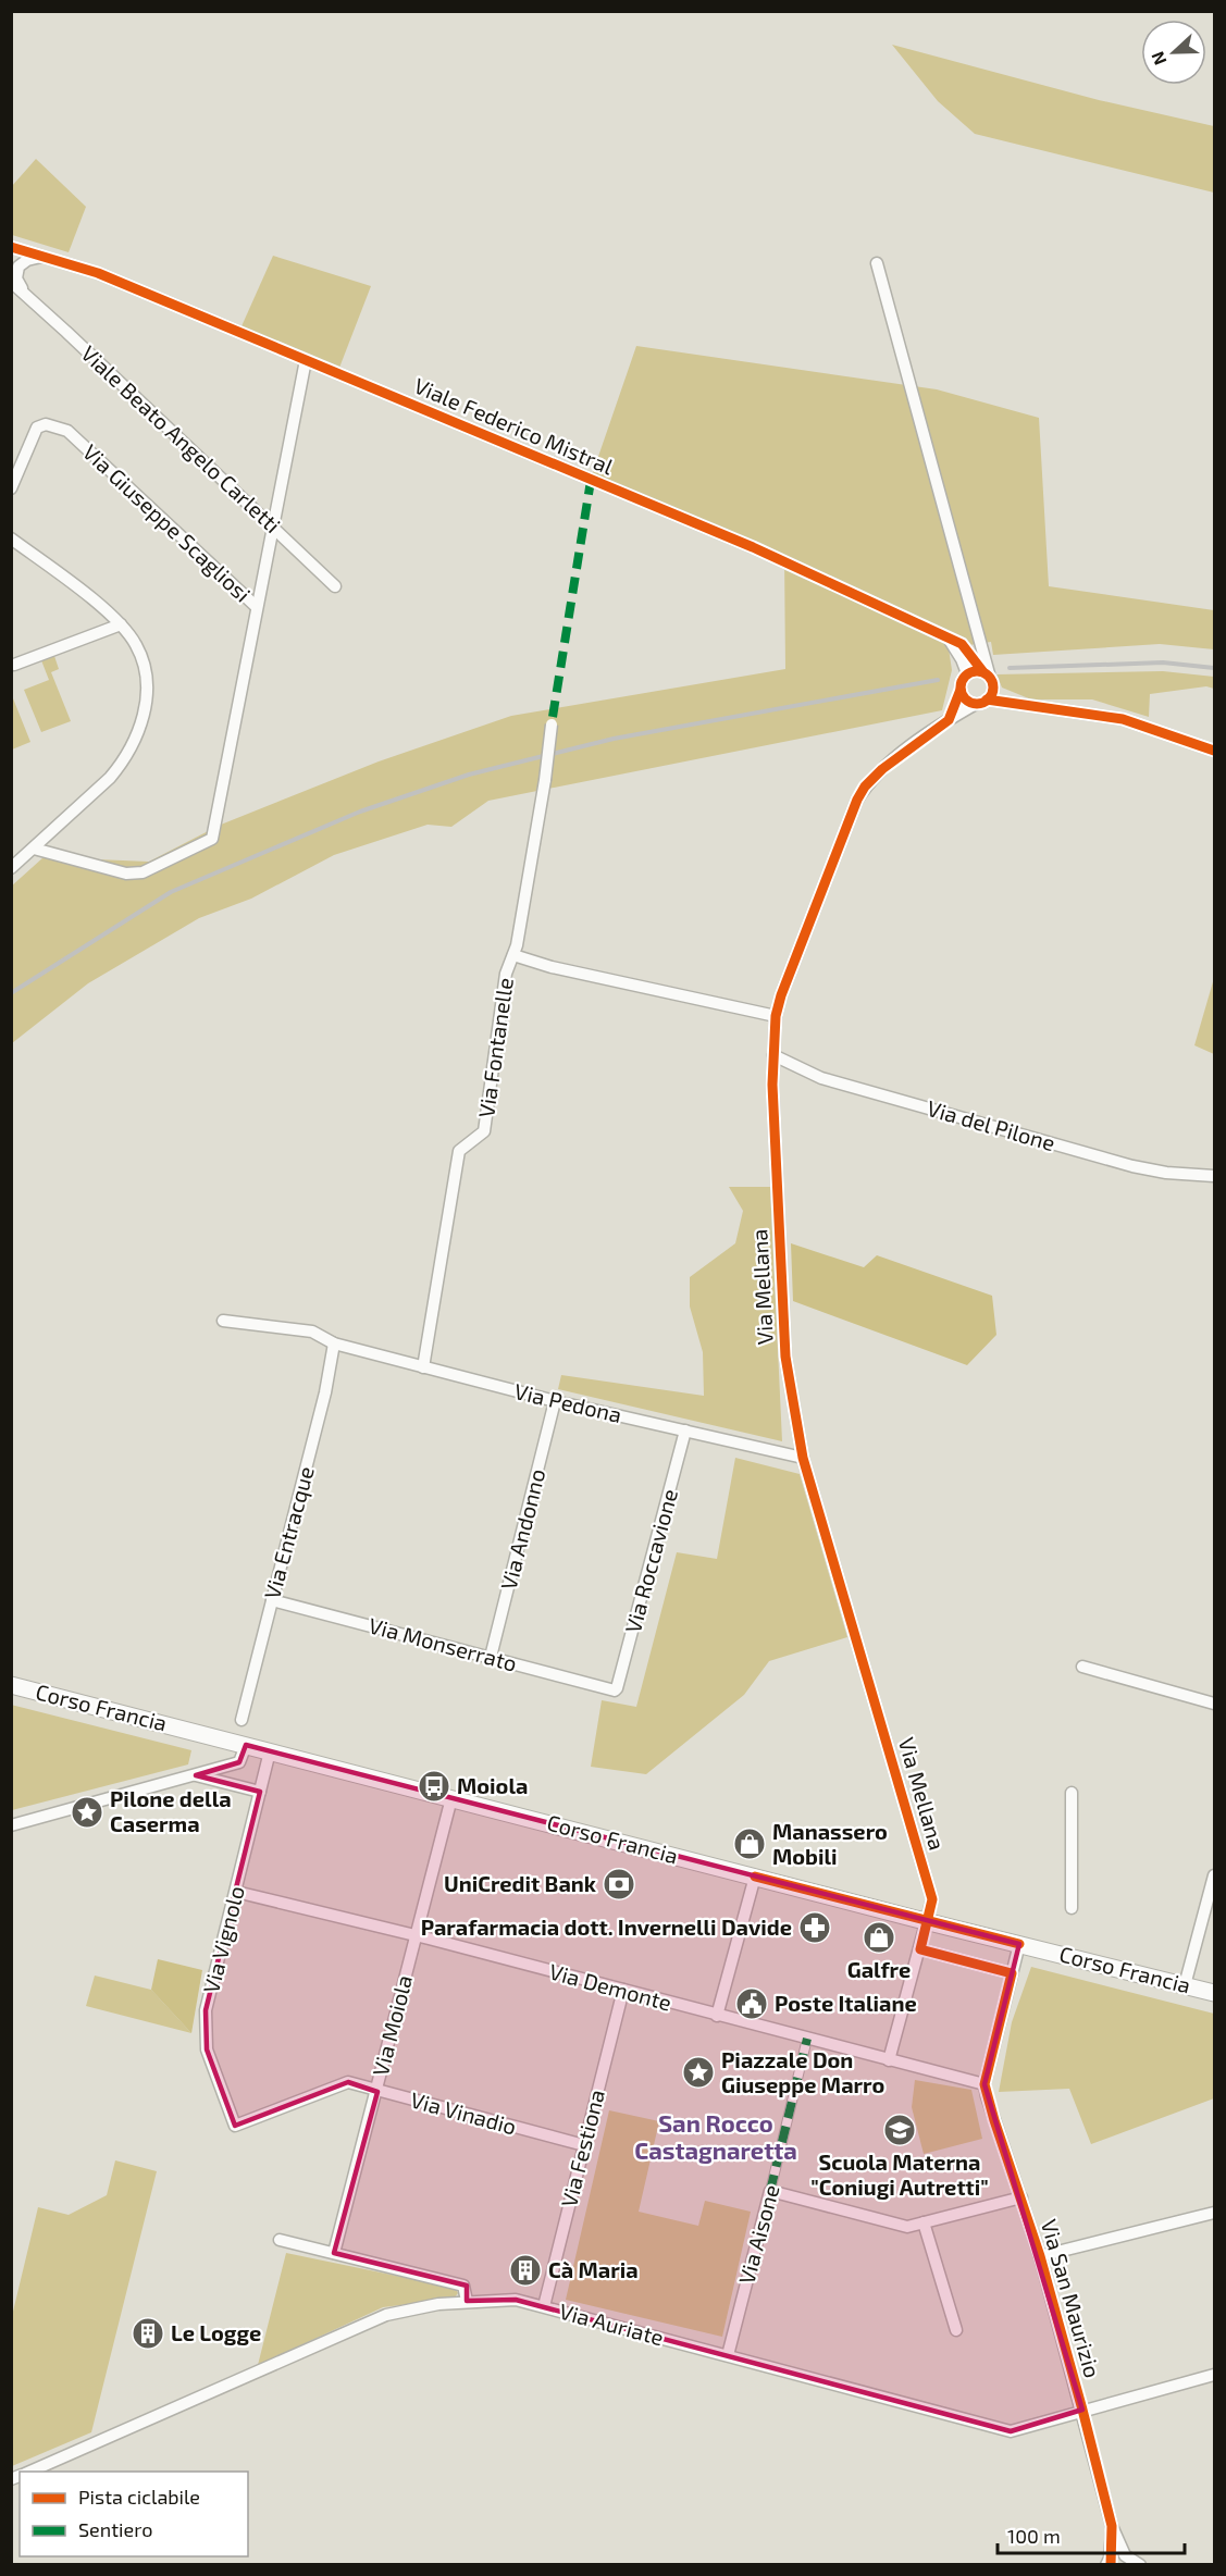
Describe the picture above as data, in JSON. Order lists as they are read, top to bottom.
{
  "streets": {
    "main road": ["Corso Francia"],
    "street": [
      "Viale Federico Mistral",
      "Viale Beato Angelo Carletti",
      "Via Giuseppe Scagliosi",
      "Via Fontanelle",
      "Via del Pilone",
      "Via Mellana",
      "Via Pedona",
      "Via Andonno",
      "Via Entracque",
      "Via Roccavione",
      "Via Monserrato",
      "Via Vignolo",
      "Via Demonte",
      "Via Moiola",
      "Via Vinadio",
      "Via Festiona",
      "Via Aisone",
      "Via San Maurizio",
      "Via Auriate"
    ]
  },
  "crossings": [
    ["Viale Federico Mistral", "Via Mellana"],
    ["Via Fontanelle", "Via Pedona"],
    ["Via del Pilone", "Via Mellana"],
    ["Via Mellana", "Via Pedona"],
    ["Via Mellana", "Corso Francia"],
    ["Via Mellana", "Via Demonte"],
    ["Via Pedona", "Via Andonno"],
    ["Via Pedona", "Via Entracque"],
    ["Via Pedona", "Via Roccavione"],
    ["Via Andonno", "Via Monserrato"],
    ["Via Entracque", "Via Monserrato"],
    ["Via Roccavione", "Via Monserrato"],
    ["Corso Francia", "Via Vignolo"],
    ["Corso Francia", "Via Moiola"],
    ["Via Vignolo", "Via Demonte"],
    ["Via Vignolo", "Via Vinadio"],
    ["Via Demonte", "Via Moiola"],
    ["Via Demonte", "Via Festiona"],
    ["Via Demonte", "Via Aisone"],
    ["Via Demonte", "Via San Maurizio"],
    ["Via Moiola", "Via Vinadio"],
    ["Via Vinadio", "Via Festiona"],
    ["Via Festiona", "Via Auriate"],
    ["Via Aisone", "Via Auriate"],
    ["Via San Maurizio", "Via Auriate"]
  ],
  "districts": ["San Rocco Castagnaretta"],
  "places": {
    "bus stop": ["Moiola"],
    "place": ["Pilone della Caserma", "Piazzale Don Giuseppe Marro"],
    "shop": ["Manassero Mobili", "Galfre"],
    "bank": ["UniCredit Bank"],
    "pharmacy": ["Parafarmacia dott. Invernelli Davide"],
    "public building": ["Poste Italiane"],
    "school or university": ["Scuola Materna \"Coniugi Autretti\""],
    "building": ["Cà Maria", "Le Logge"]
  },
  "legend": ["Pista ciclabile", "Sentiero"],
  "scale_bar": "100 m",
  "north": "left"
}
